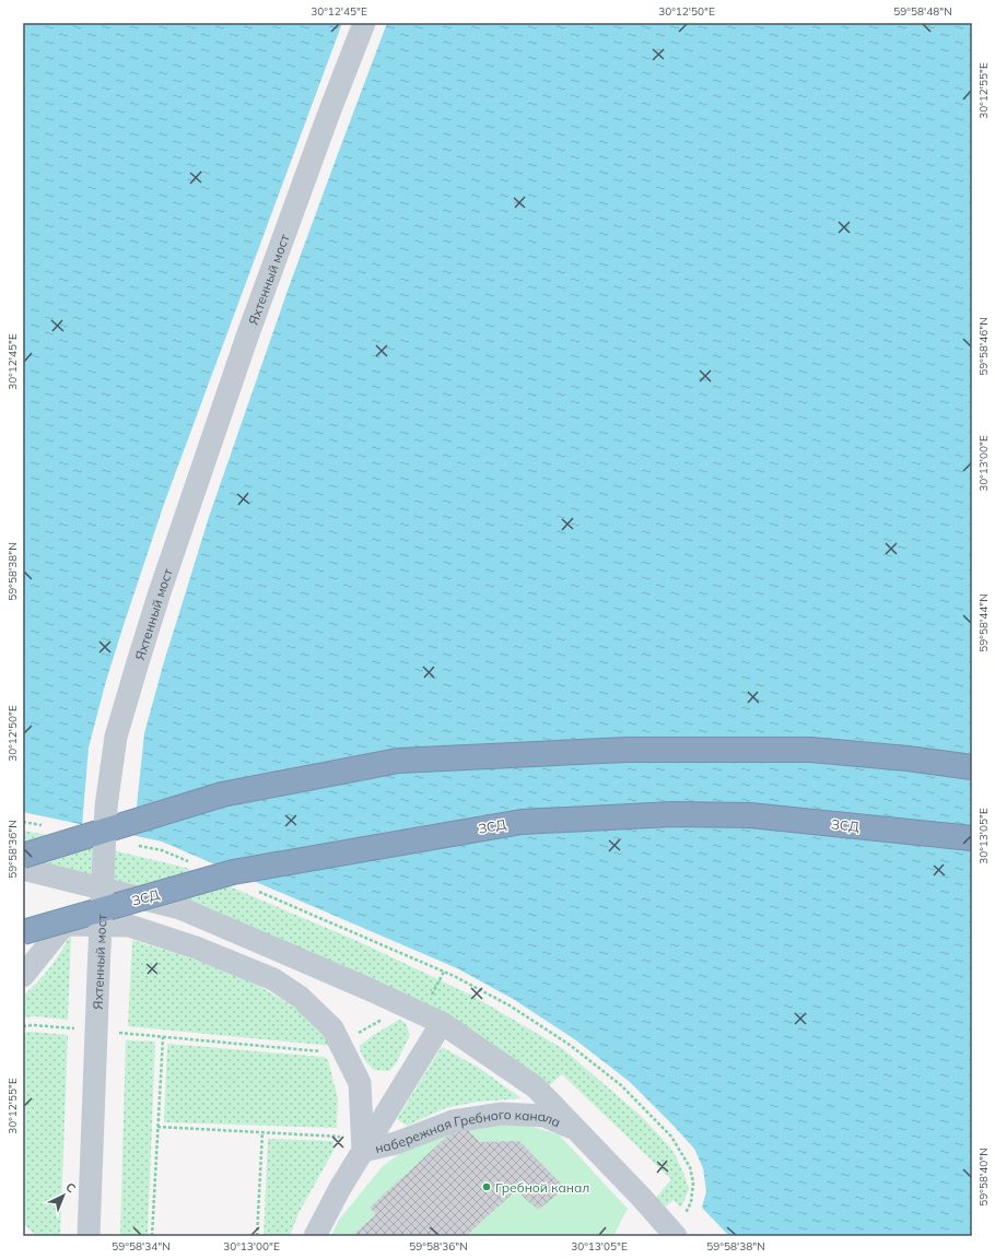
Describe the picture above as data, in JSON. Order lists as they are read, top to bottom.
{
  "streets": {
    "highway": ["ЗСД"],
    "street": ["Яхтенный мост", "набережная Гребного канала"]
  },
  "places": ["Гребной канал"],
  "north": "top right",
  "coordinates": [
    "30°12'45\"E",
    "30°12'50\"E",
    "59°58'48\"N",
    "30°12'55\"E",
    "59°58'46\"N",
    "30°13'00\"E",
    "59°58'38\"N",
    "59°58'44\"N",
    "30°13'05\"E",
    "59°58'36\"N",
    "59°58'40\"N",
    "59°58'34\"N"
  ]
}
